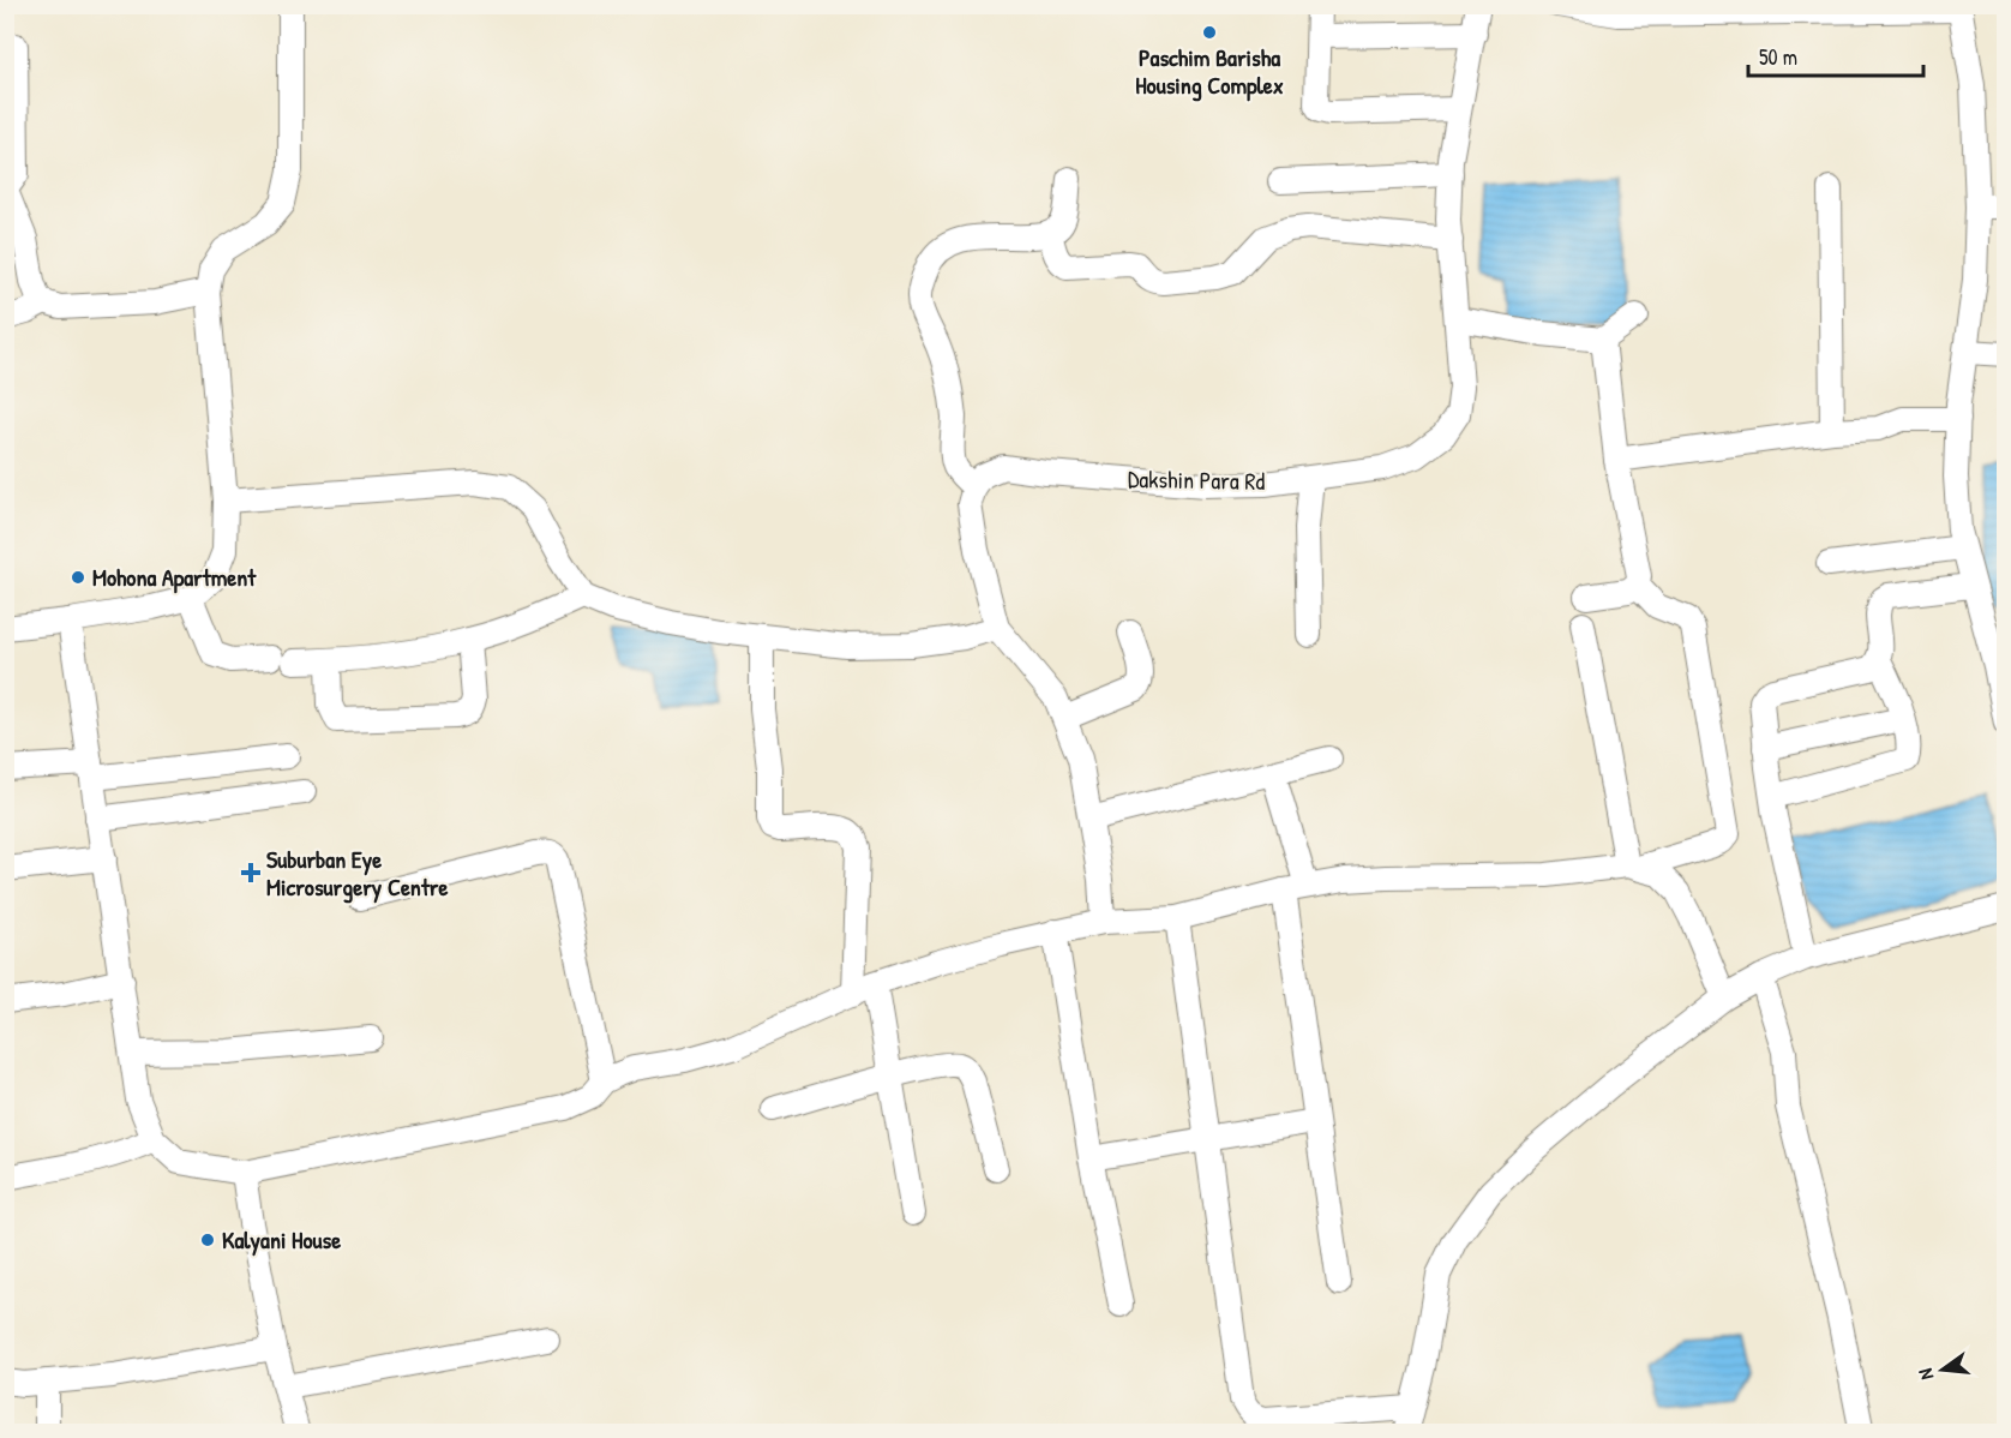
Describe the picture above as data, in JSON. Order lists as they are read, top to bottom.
{
  "streets": {
    "street": ["Dakshin Para Rd"]
  },
  "places": {
    "other": ["Paschim Barisha Housing Complex", "Mohona Apartment", "Kalyani House"],
    "health": ["Suburban Eye Microsurgery Centre"]
  },
  "scale_bar": "50 m",
  "north": "left"
}
